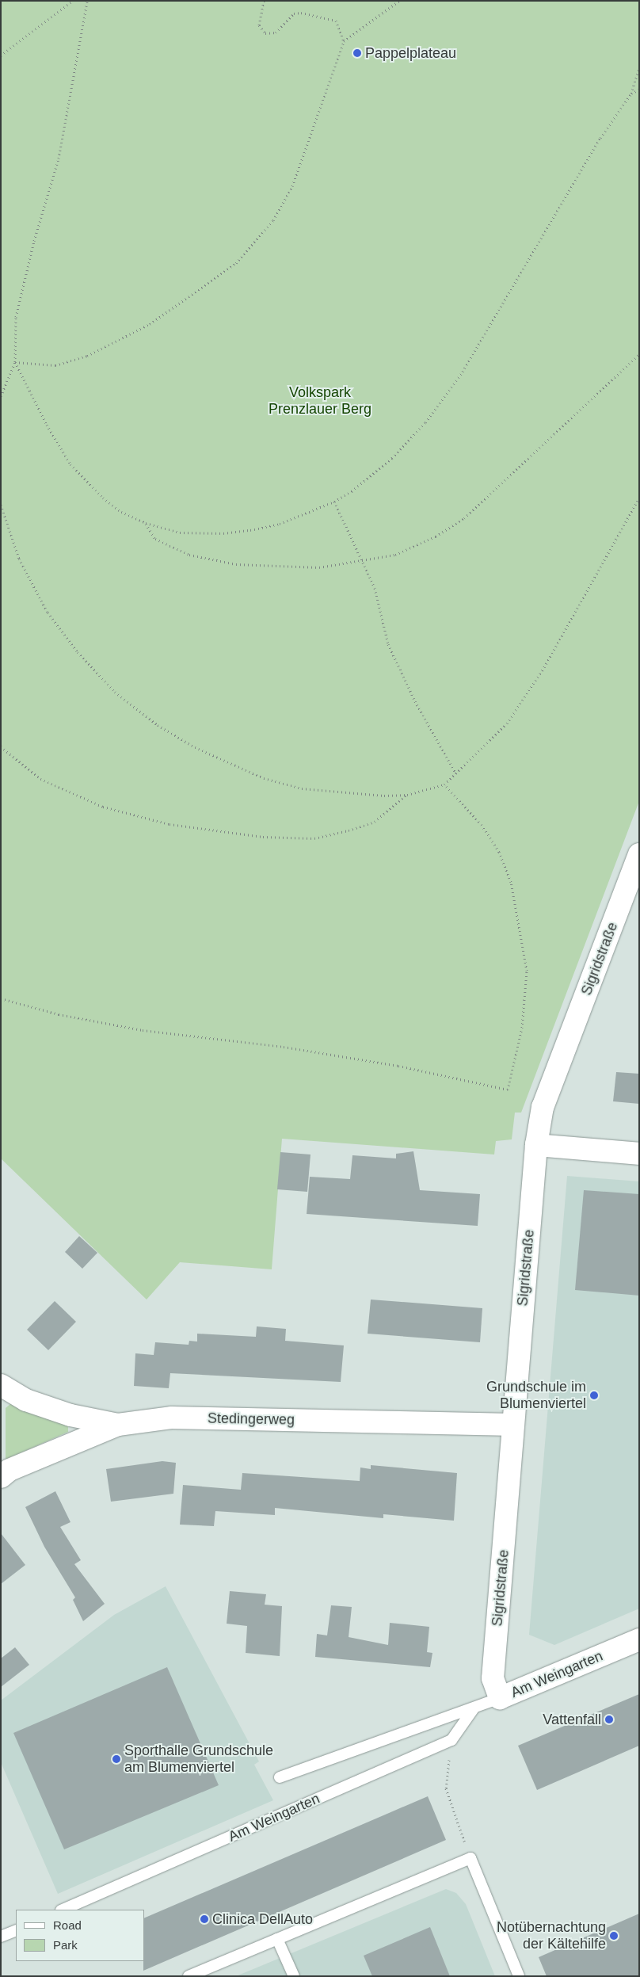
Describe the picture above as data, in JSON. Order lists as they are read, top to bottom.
{
  "streets": {
    "street": ["Sigridstraße", "Stedingerweg", "Am Weingarten"]
  },
  "crossings": [
    ["Sigridstraße", "Stedingerweg"],
    ["Sigridstraße", "Am Weingarten"]
  ],
  "parks": ["Volkspark Prenzlauer Berg"],
  "places": [
    "Pappelplateau",
    "Grundschule im Blumenviertel",
    "Vattenfall",
    "Sporthalle Grundschule am Blumenviertel",
    "Clinica DellAuto",
    "Notübernachtung der Kältehilfe"
  ],
  "legend": ["Road", "Park"]
}
